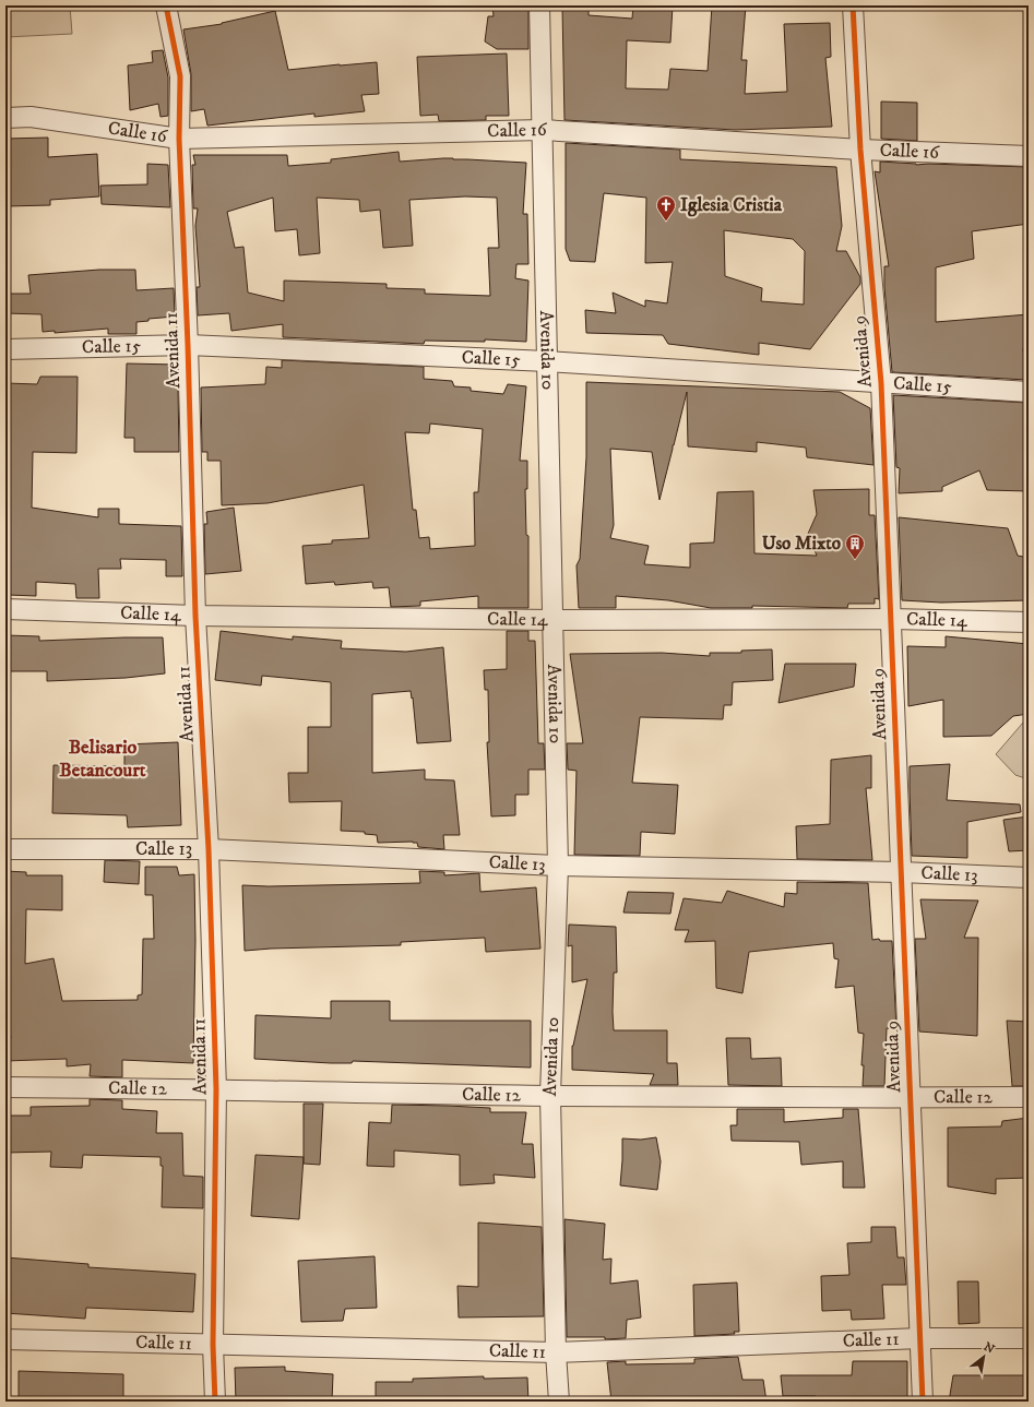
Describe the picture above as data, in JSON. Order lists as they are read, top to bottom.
{
  "streets": {
    "street": [
      "Calle 16",
      "Calle 15",
      "Avenida 11",
      "Avenida 10",
      "Avenida 9",
      "Calle 14",
      "Calle 13",
      "Calle 12",
      "Calle 11"
    ]
  },
  "crossings": [
    ["Calle 16", "Avenida 11"],
    ["Calle 16", "Avenida 10"],
    ["Calle 16", "Avenida 9"],
    ["Calle 15", "Avenida 11"],
    ["Calle 15", "Avenida 10"],
    ["Calle 15", "Avenida 9"],
    ["Avenida 11", "Calle 14"],
    ["Avenida 11", "Calle 13"],
    ["Avenida 11", "Calle 12"],
    ["Avenida 11", "Calle 11"],
    ["Avenida 10", "Calle 14"],
    ["Avenida 10", "Calle 13"],
    ["Avenida 10", "Calle 12"],
    ["Avenida 10", "Calle 11"],
    ["Avenida 9", "Calle 14"],
    ["Avenida 9", "Calle 13"],
    ["Avenida 9", "Calle 12"],
    ["Avenida 9", "Calle 11"]
  ],
  "districts": ["Belisario Betancourt"],
  "places": {
    "church": ["Iglesia Cristia"],
    "building": ["Uso Mixto"]
  },
  "north": "top right"
}
